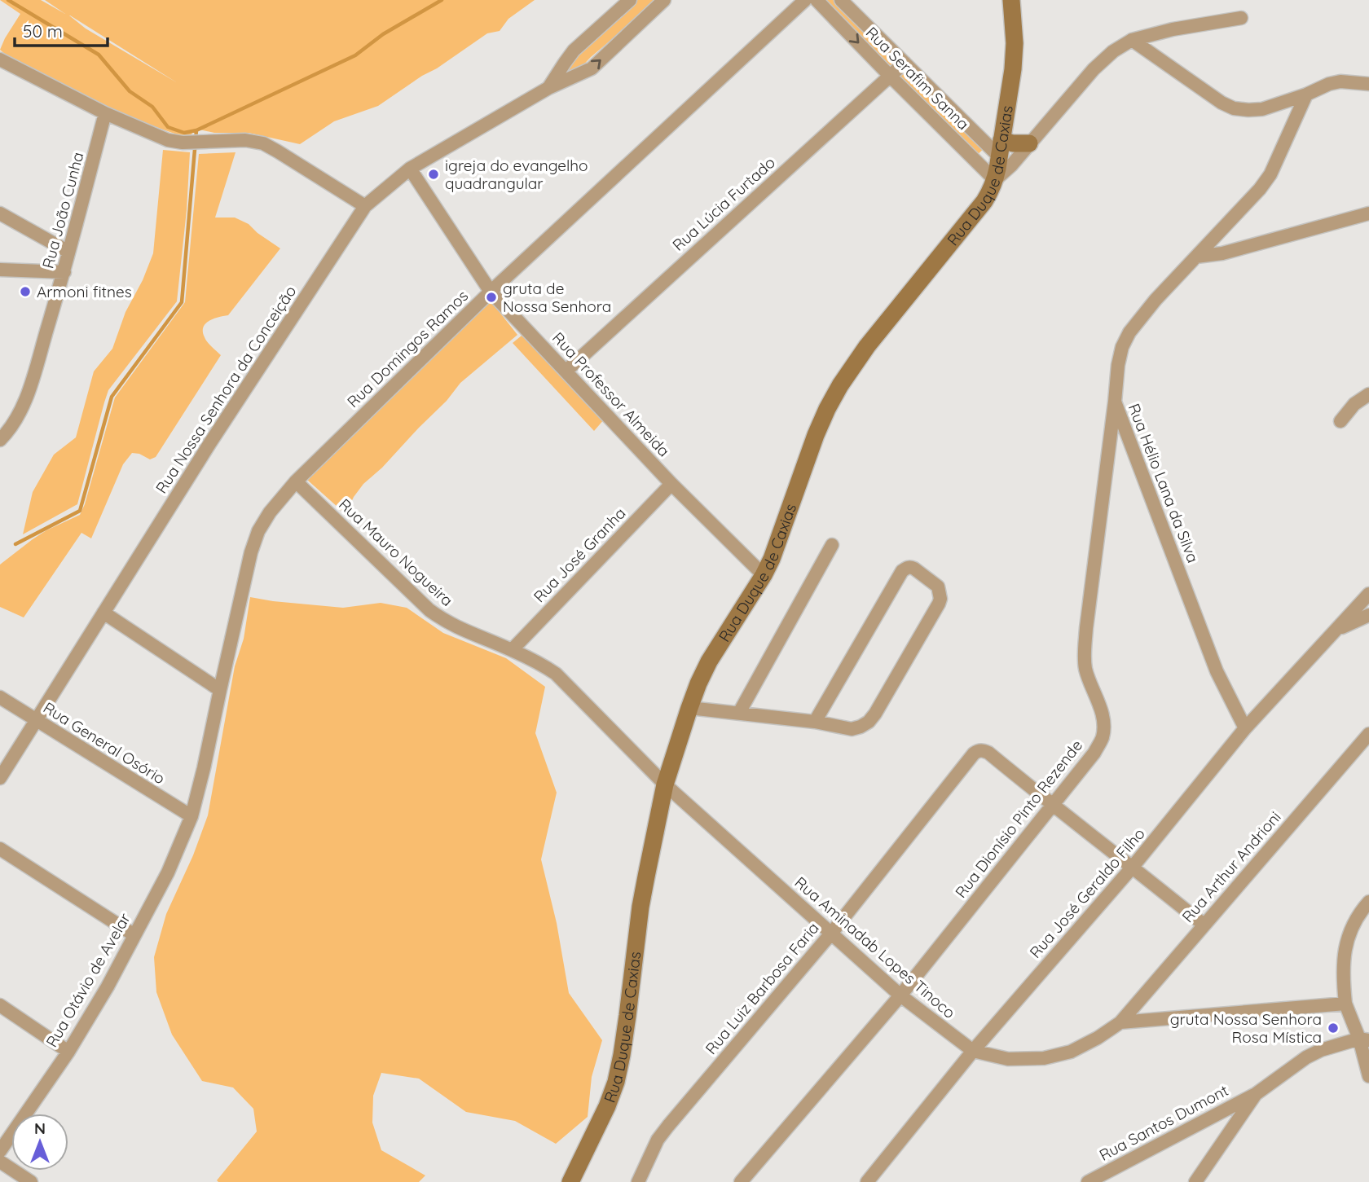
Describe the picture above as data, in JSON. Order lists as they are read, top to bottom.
{
  "streets": {
    "street": [
      "Rua Serafim Sanna",
      "Rua Duque de Caxias",
      "Rua Lúcia Furtado",
      "Rua João Cunha",
      "Rua Domingos Ramos",
      "Rua Nossa Senhora da Conceição",
      "Rua Professor Almeida",
      "Rua Hélio Lana da Silva",
      "Rua Mauro Nogueira",
      "Rua José Granha",
      "Rua General Osório",
      "Rua Dionísio Pinto Rezende",
      "Rua Arthur Andrioni",
      "Rua José Geraldo Filho",
      "Rua Aminadab Lopes Tinoco",
      "Rua Otávio de Avelar",
      "Rua Luiz Barbosa Faria",
      "Rua Santos Dumont"
    ]
  },
  "crossings": [
    ["Rua Serafim Sanna", "Rua Duque de Caxias"],
    ["Rua Serafim Sanna", "Rua Lúcia Furtado"],
    ["Rua Duque de Caxias", "Rua Professor Almeida"],
    ["Rua Duque de Caxias", "Rua Mauro Nogueira"],
    ["Rua Duque de Caxias", "Rua Aminadab Lopes Tinoco"],
    ["Rua Lúcia Furtado", "Rua Professor Almeida"],
    ["Rua Domingos Ramos", "Rua Professor Almeida"],
    ["Rua Domingos Ramos", "Rua Mauro Nogueira"],
    ["Rua Domingos Ramos", "Rua General Osório"],
    ["Rua Domingos Ramos", "Rua Otávio de Avelar"],
    ["Rua Nossa Senhora da Conceição", "Rua Professor Almeida"],
    ["Rua Nossa Senhora da Conceição", "Rua General Osório"],
    ["Rua Professor Almeida", "Rua José Granha"],
    ["Rua Hélio Lana da Silva", "Rua Dionísio Pinto Rezende"],
    ["Rua Hélio Lana da Silva", "Rua José Geraldo Filho"],
    ["Rua Mauro Nogueira", "Rua José Granha"],
    ["Rua Mauro Nogueira", "Rua Aminadab Lopes Tinoco"],
    ["Rua General Osório", "Rua Otávio de Avelar"],
    ["Rua Dionísio Pinto Rezende", "Rua Aminadab Lopes Tinoco"],
    ["Rua Dionísio Pinto Rezende", "Rua Luiz Barbosa Faria"],
    ["Rua Arthur Andrioni", "Rua Aminadab Lopes Tinoco"],
    ["Rua José Geraldo Filho", "Rua Aminadab Lopes Tinoco"],
    ["Rua Aminadab Lopes Tinoco", "Rua Luiz Barbosa Faria"]
  ],
  "places": [
    "igreja do evangelho quadrangular",
    "Armoni fitnes",
    "gruta de Nossa Senhora",
    "gruta Nossa Senhora Rosa Mística"
  ],
  "scale_bar": "50 m",
  "north": "top"
}
